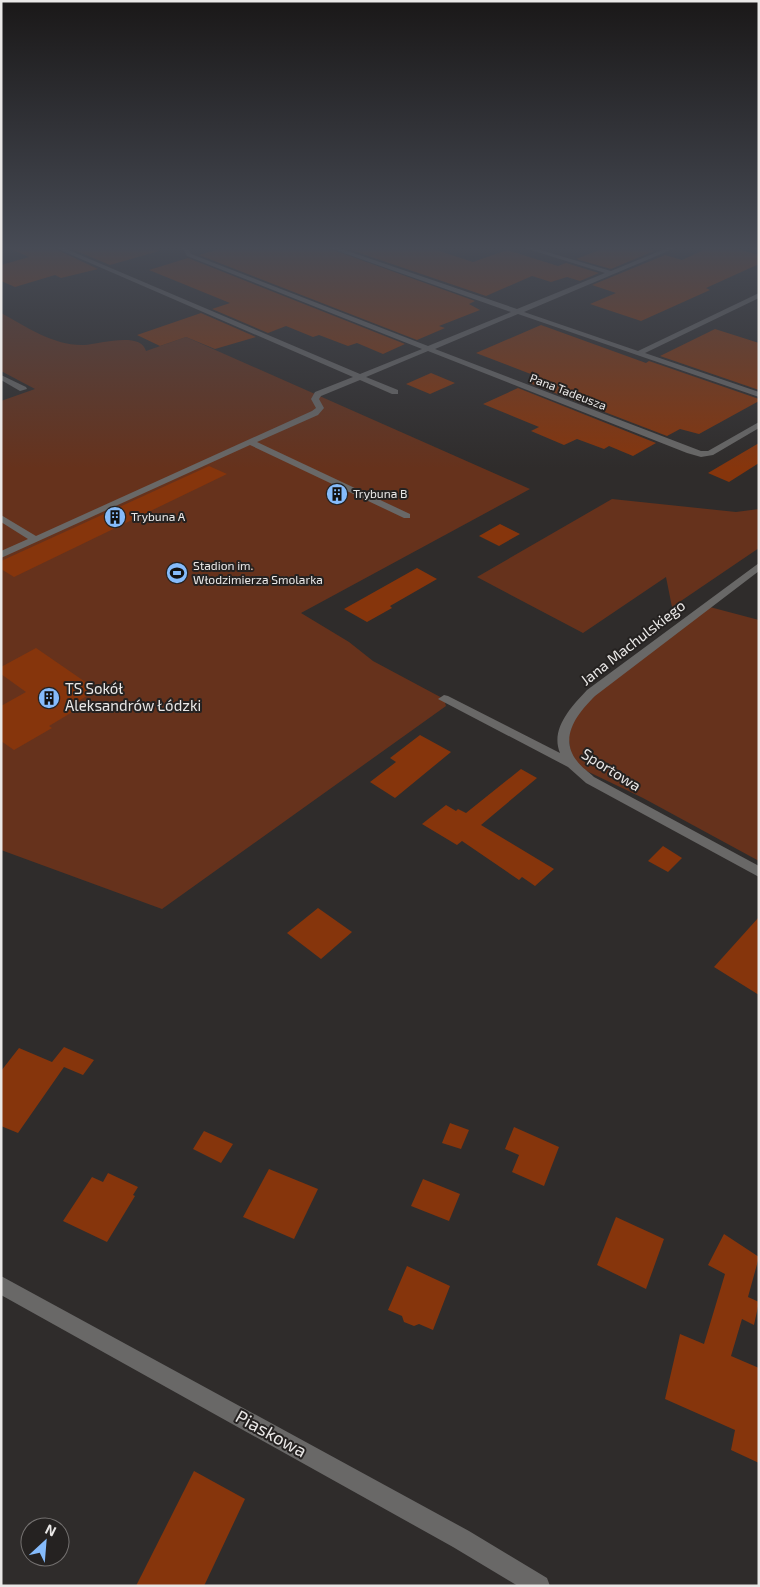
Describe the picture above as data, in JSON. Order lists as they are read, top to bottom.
{
  "streets": {
    "street": [
      "Pana Tadeusza",
      "Jana Machulskiego",
      "Sportowa",
      "Piaskowa"
    ]
  },
  "crossings": [
    ["Jana Machulskiego", "Sportowa"]
  ],
  "places": {
    "building": ["Trybuna B", "Trybuna A", "TS Sokół Aleksandrów Łódzki"],
    "sports": ["Stadion im. Włodzimierza Smolarka"]
  },
  "north": "top right"
}
